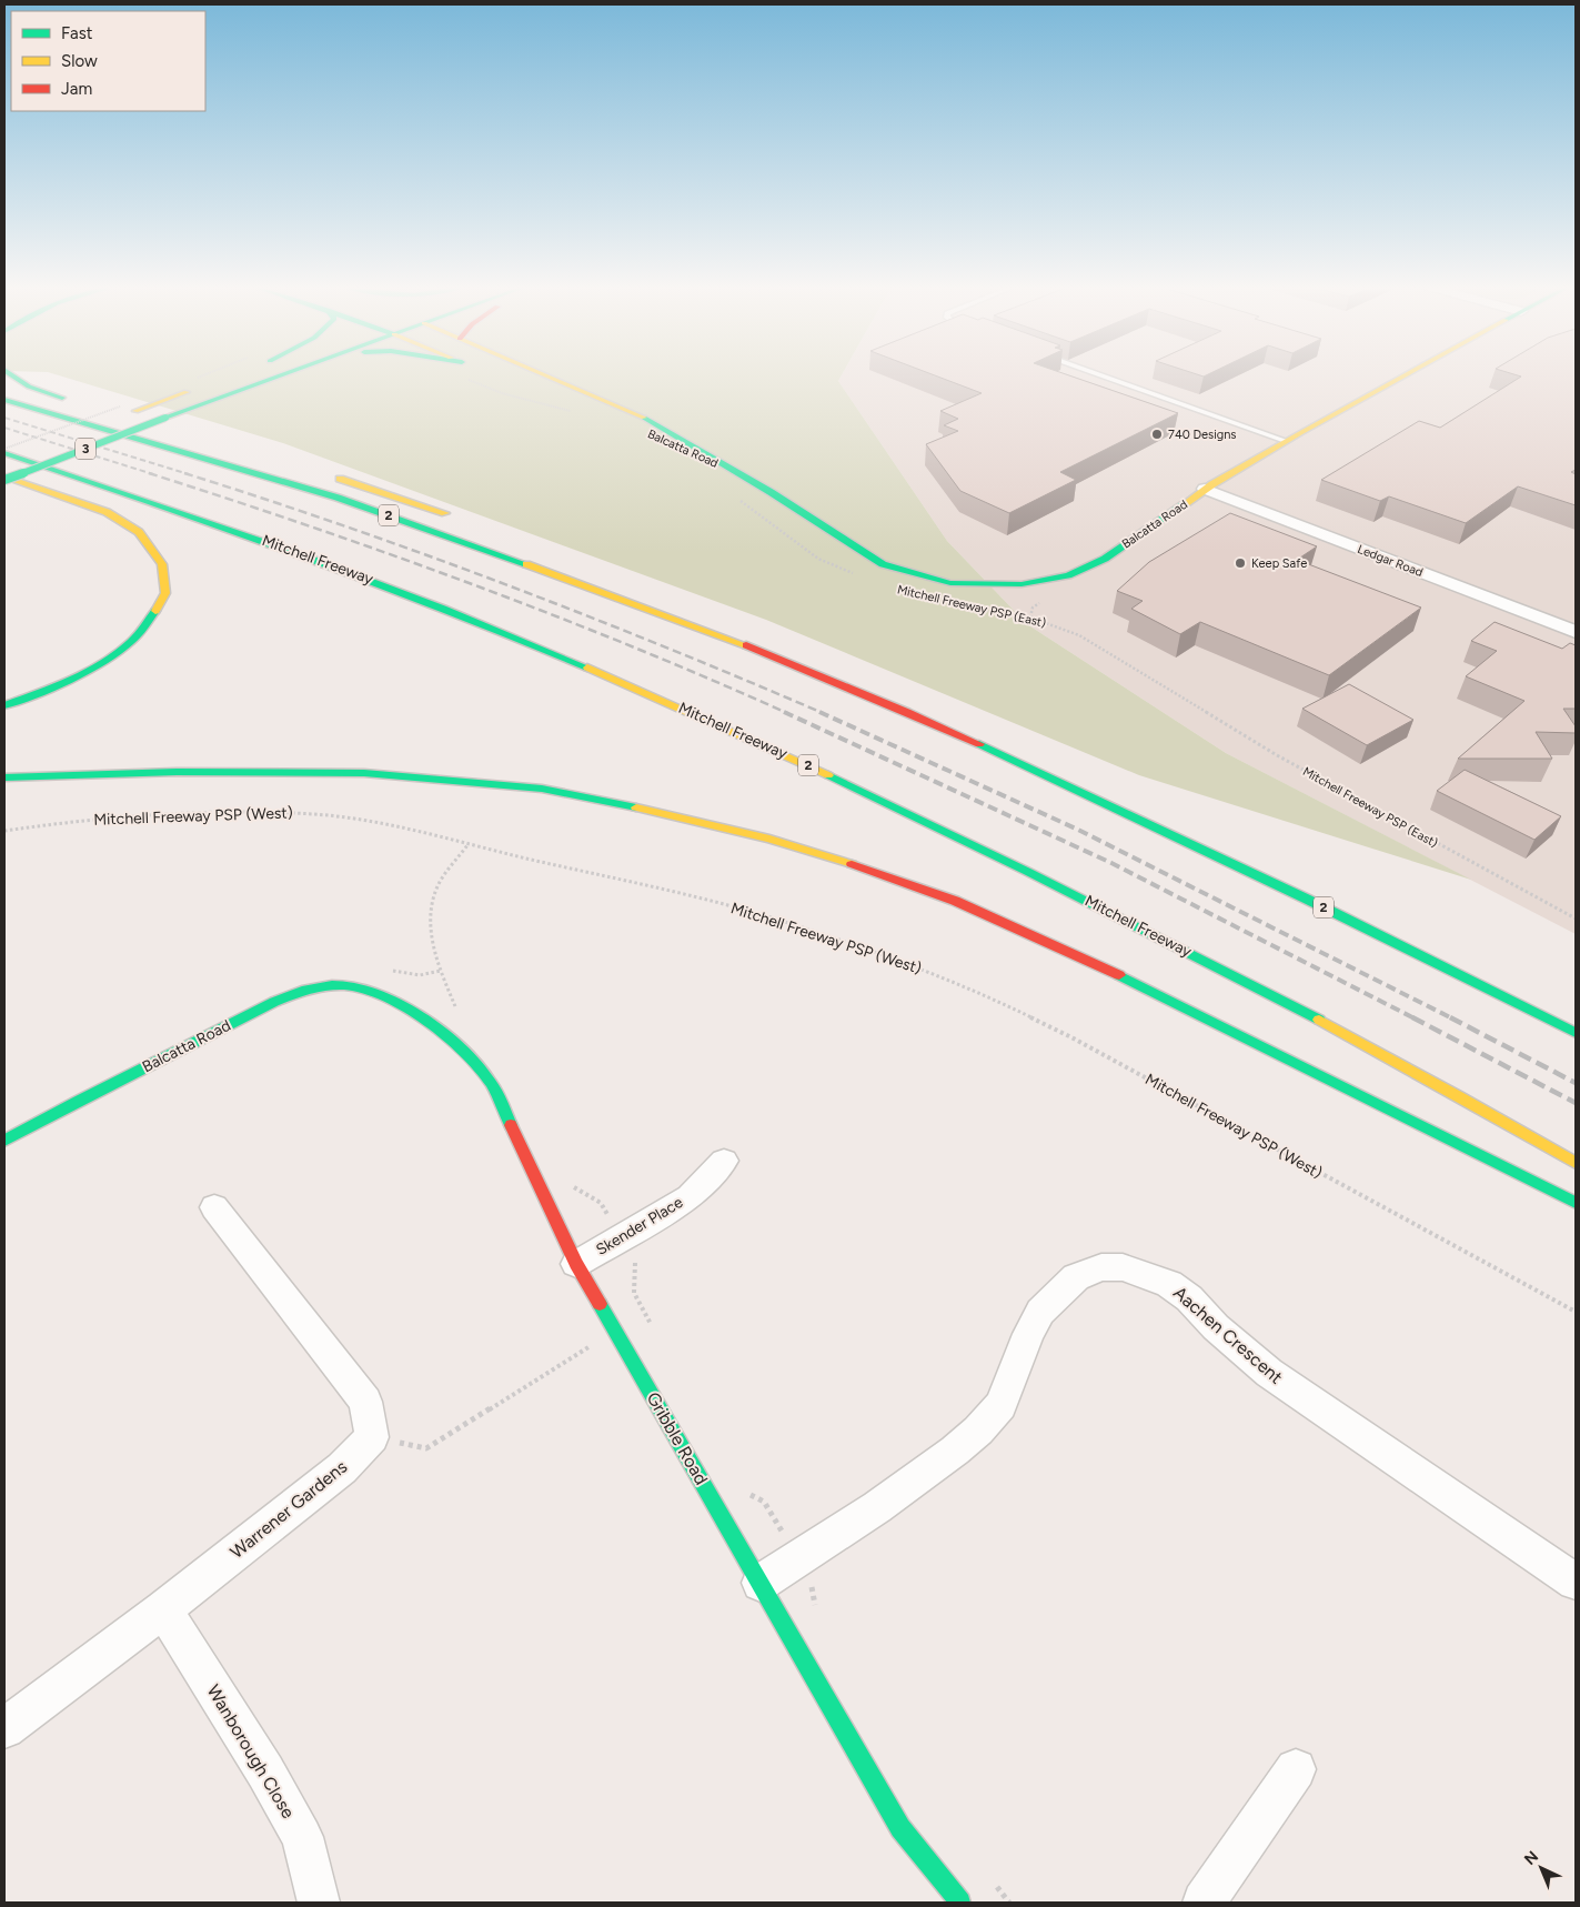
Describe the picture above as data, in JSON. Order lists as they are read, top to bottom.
{
  "streets": {
    "main road": [
      "3",
      "Balcatta Road",
      "2",
      "Mitchell Freeway",
      "Gribble Road"
    ],
    "street": [
      "Ledgar Road",
      "Skender Place",
      "Aachen Crescent",
      "Warrener Gardens",
      "Wanborough Close"
    ],
    "path": ["Mitchell Freeway PSP (East)", "Mitchell Freeway PSP (West)"]
  },
  "crossings": [
    ["Balcatta Road", "Ledgar Road"],
    ["Balcatta Road", "Gribble Road"],
    ["Skender Place", "Gribble Road"],
    ["Aachen Crescent", "Gribble Road"],
    ["Warrener Gardens", "Wanborough Close"]
  ],
  "places": ["740 Designs", "Keep Safe"],
  "legend": ["Fast", "Slow", "Jam"],
  "north": "top left"
}
